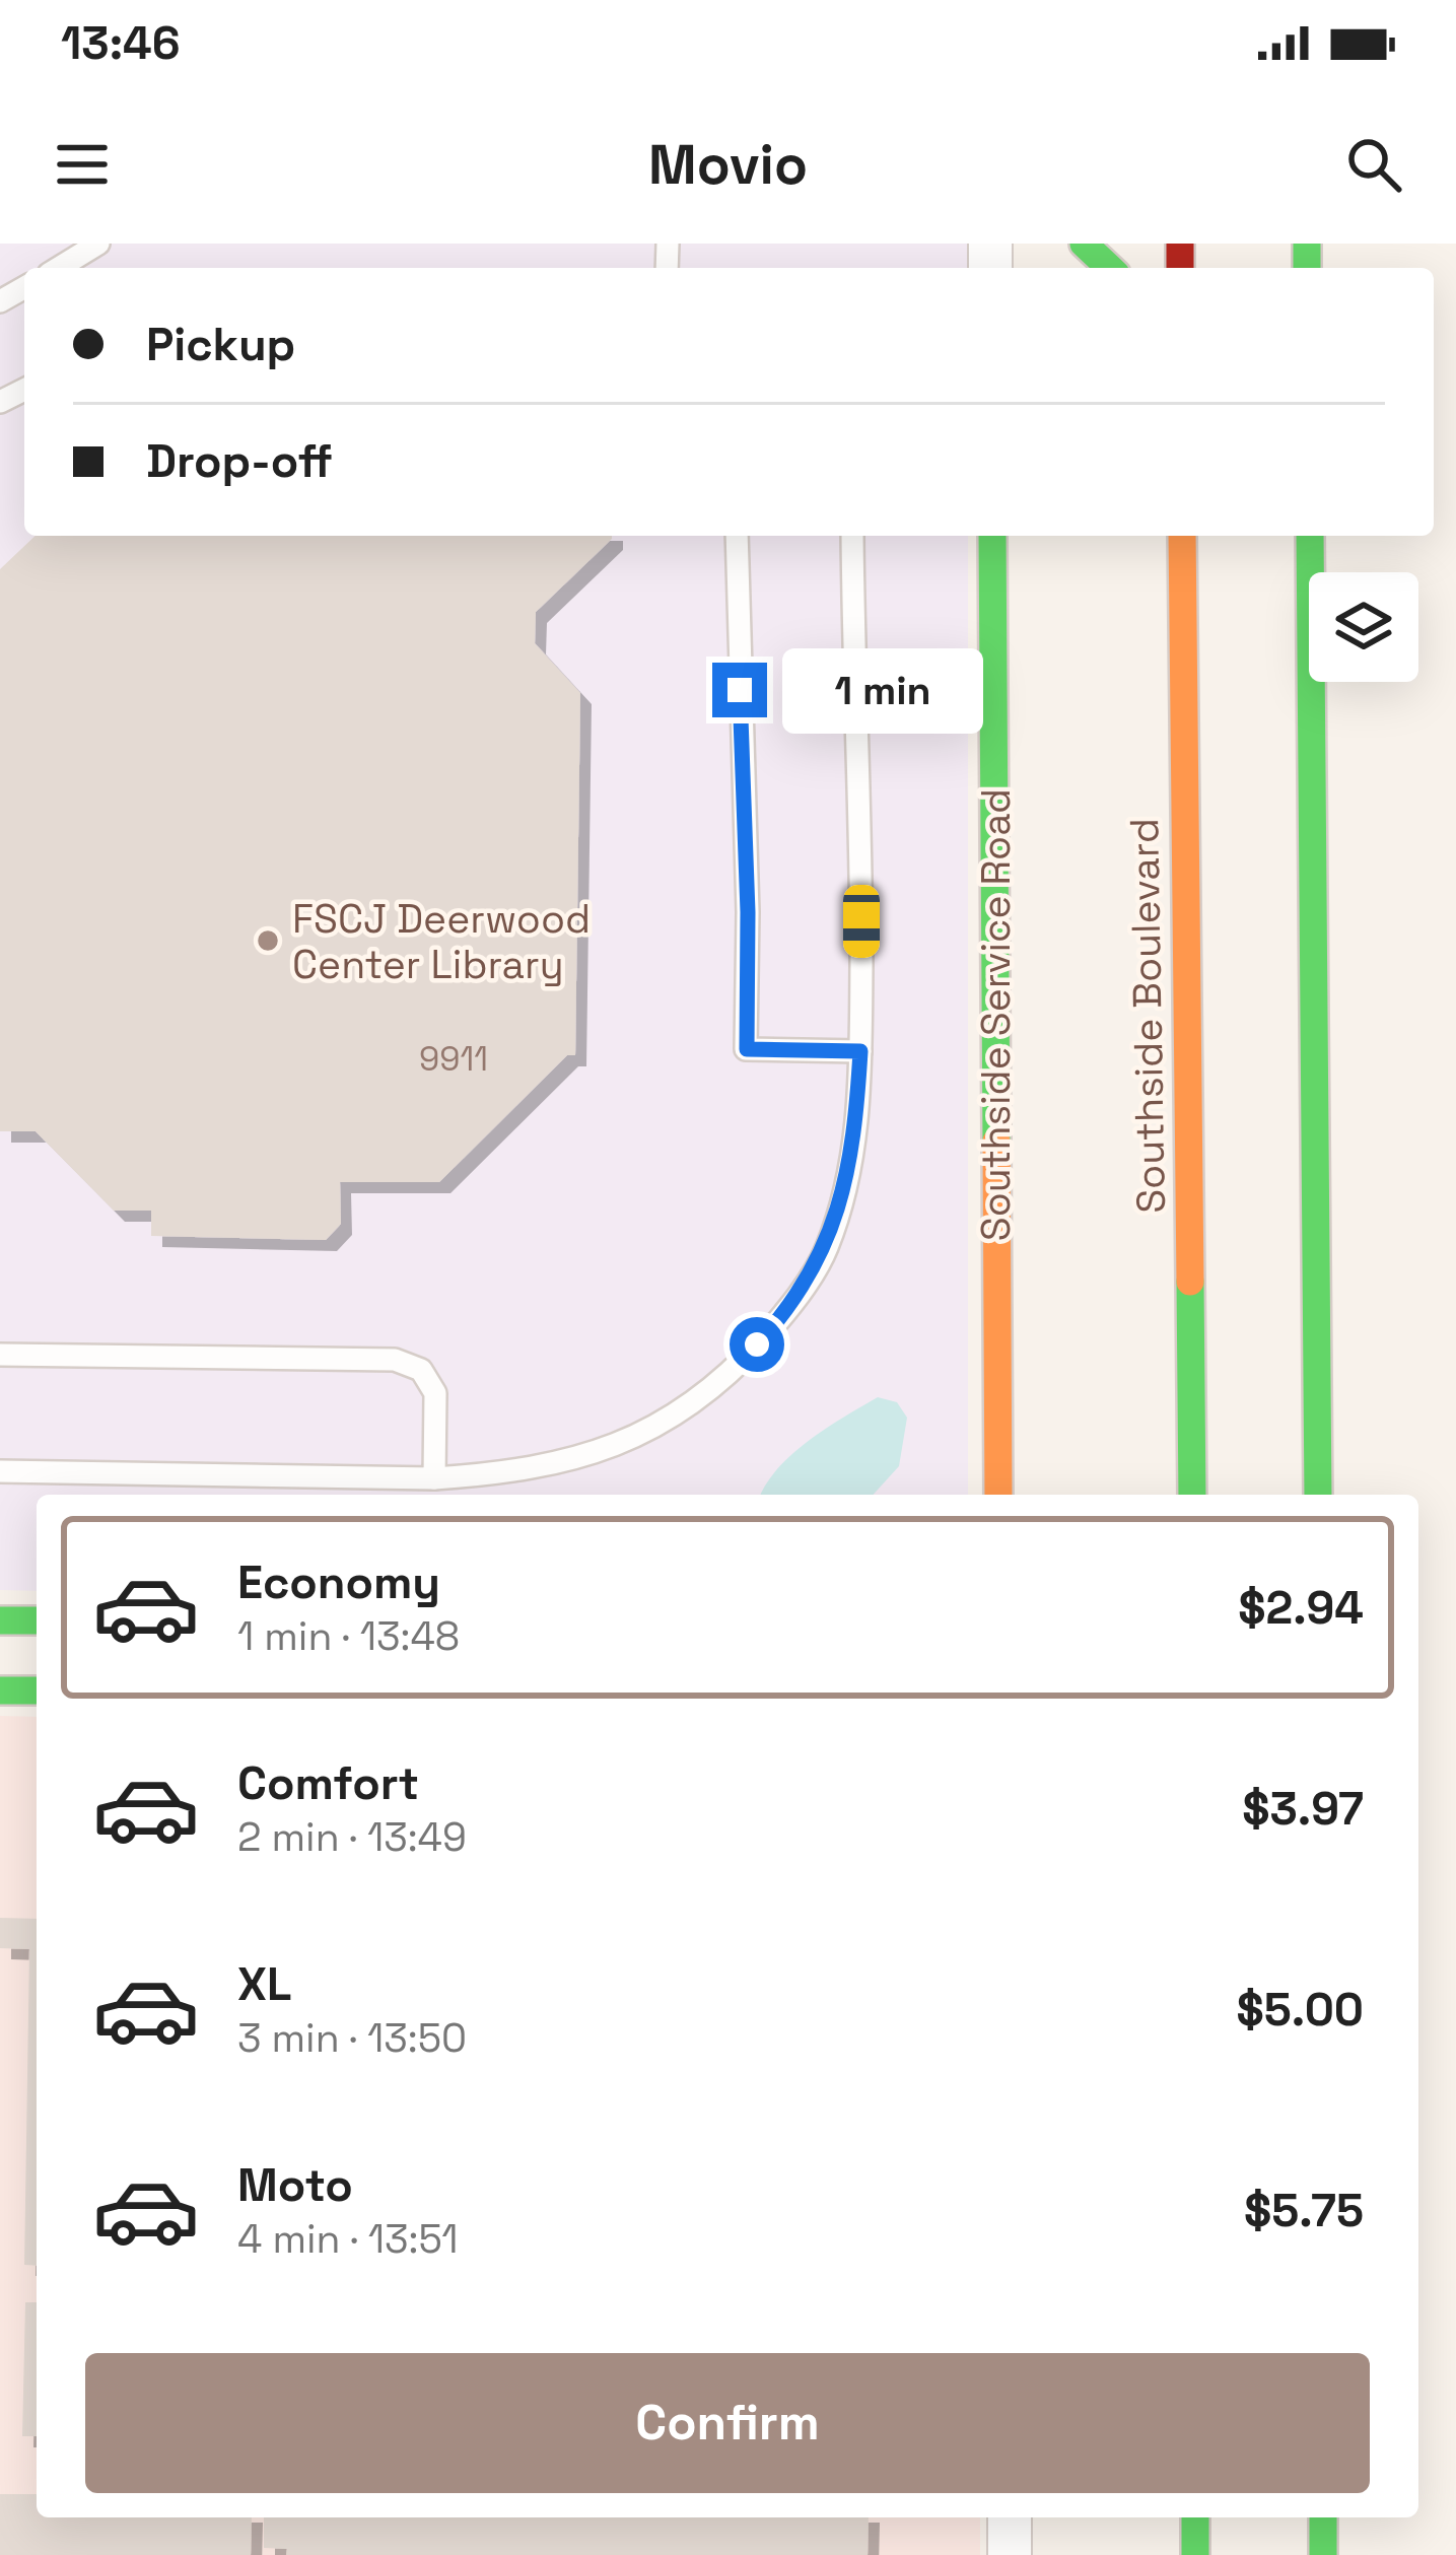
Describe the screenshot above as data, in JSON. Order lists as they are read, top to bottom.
{
  "streets": {
    "main road": ["Southside Service Road", "Southside Boulevard"]
  },
  "places": ["FSCJ Deerwood Center Library"],
  "house_numbers": ["9911"],
  "page": {
    "status": "13:46",
    "header": "Movio",
    "banner": ["Pickup", "Drop-off"],
    "bubble": "1 min",
    "list": [
      {
        "name": "Economy",
        "note": "1 min · 13:48",
        "value": "$2.94"
      },
      {
        "name": "Comfort",
        "note": "2 min · 13:49",
        "value": "$3.97"
      },
      {
        "name": "XL",
        "note": "3 min · 13:50",
        "value": "$5.00"
      },
      {
        "name": "Moto",
        "note": "4 min · 13:51",
        "value": "$5.75"
      }
    ],
    "buttons": "Confirm"
  }
}
